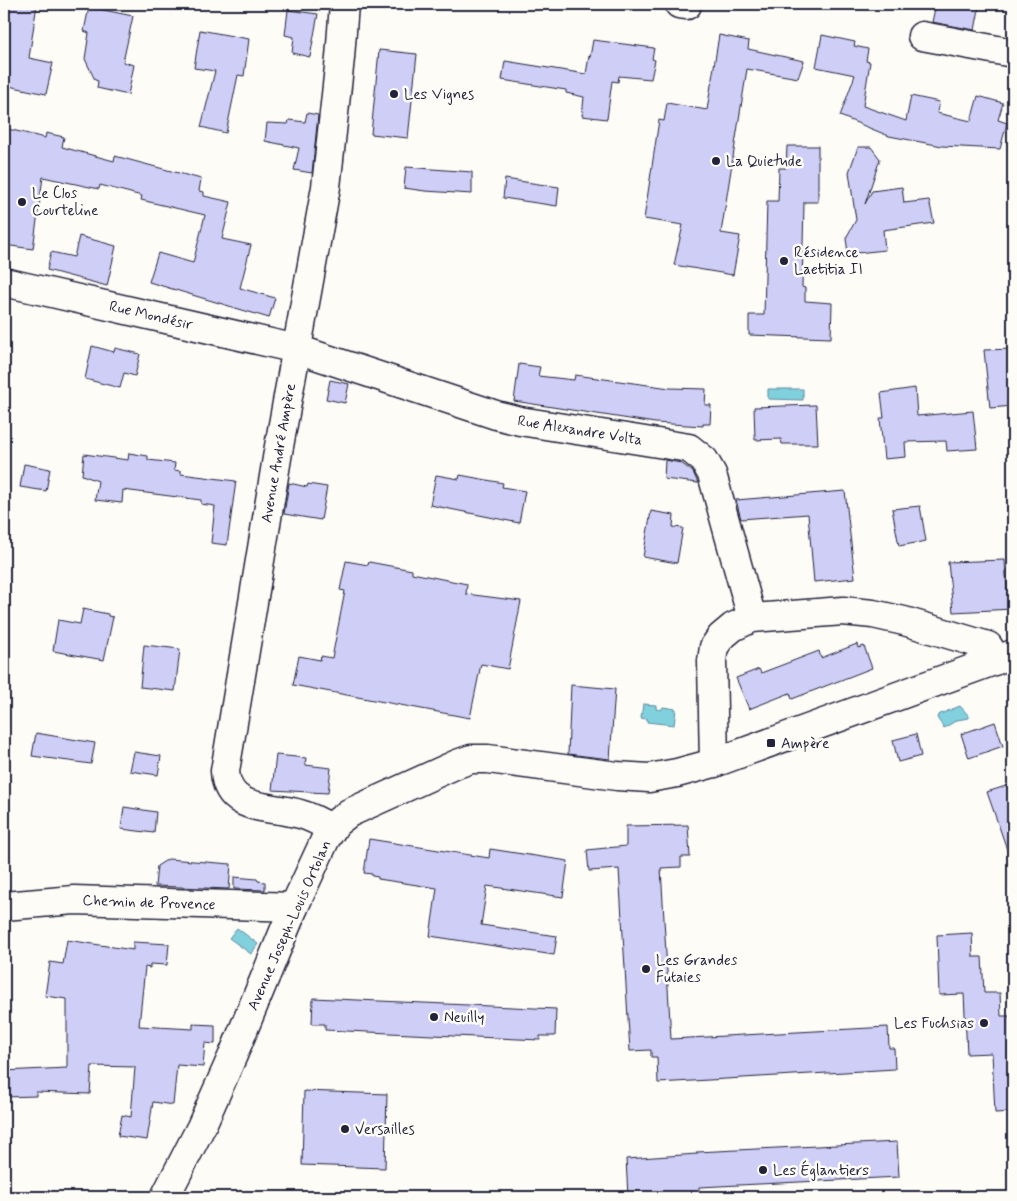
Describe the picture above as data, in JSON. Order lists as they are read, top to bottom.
{
  "streets": {
    "street": [
      "Rue Mondésir",
      "Rue Alexandre Volta",
      "Avenue André Ampère",
      "Chemin de Provence",
      "Avenue Joseph-Louis Ortolan"
    ]
  },
  "crossings": [
    ["Rue Mondésir", "Rue Alexandre Volta"],
    ["Rue Mondésir", "Avenue André Ampère"],
    ["Rue Alexandre Volta", "Avenue André Ampère"],
    ["Rue Alexandre Volta", "Avenue Joseph-Louis Ortolan"],
    ["Avenue André Ampère", "Avenue Joseph-Louis Ortolan"],
    ["Chemin de Provence", "Avenue Joseph-Louis Ortolan"]
  ],
  "places": {
    "other": [
      "Les Vignes",
      "La Quietude",
      "Le Clos Courteline",
      "Résidence Laetitia II",
      "Les Grandes Futaies",
      "Neuilly",
      "Les Fuchsias",
      "Versailles",
      "Les Églantiers"
    ],
    "transit": ["Ampère"]
  }
}
